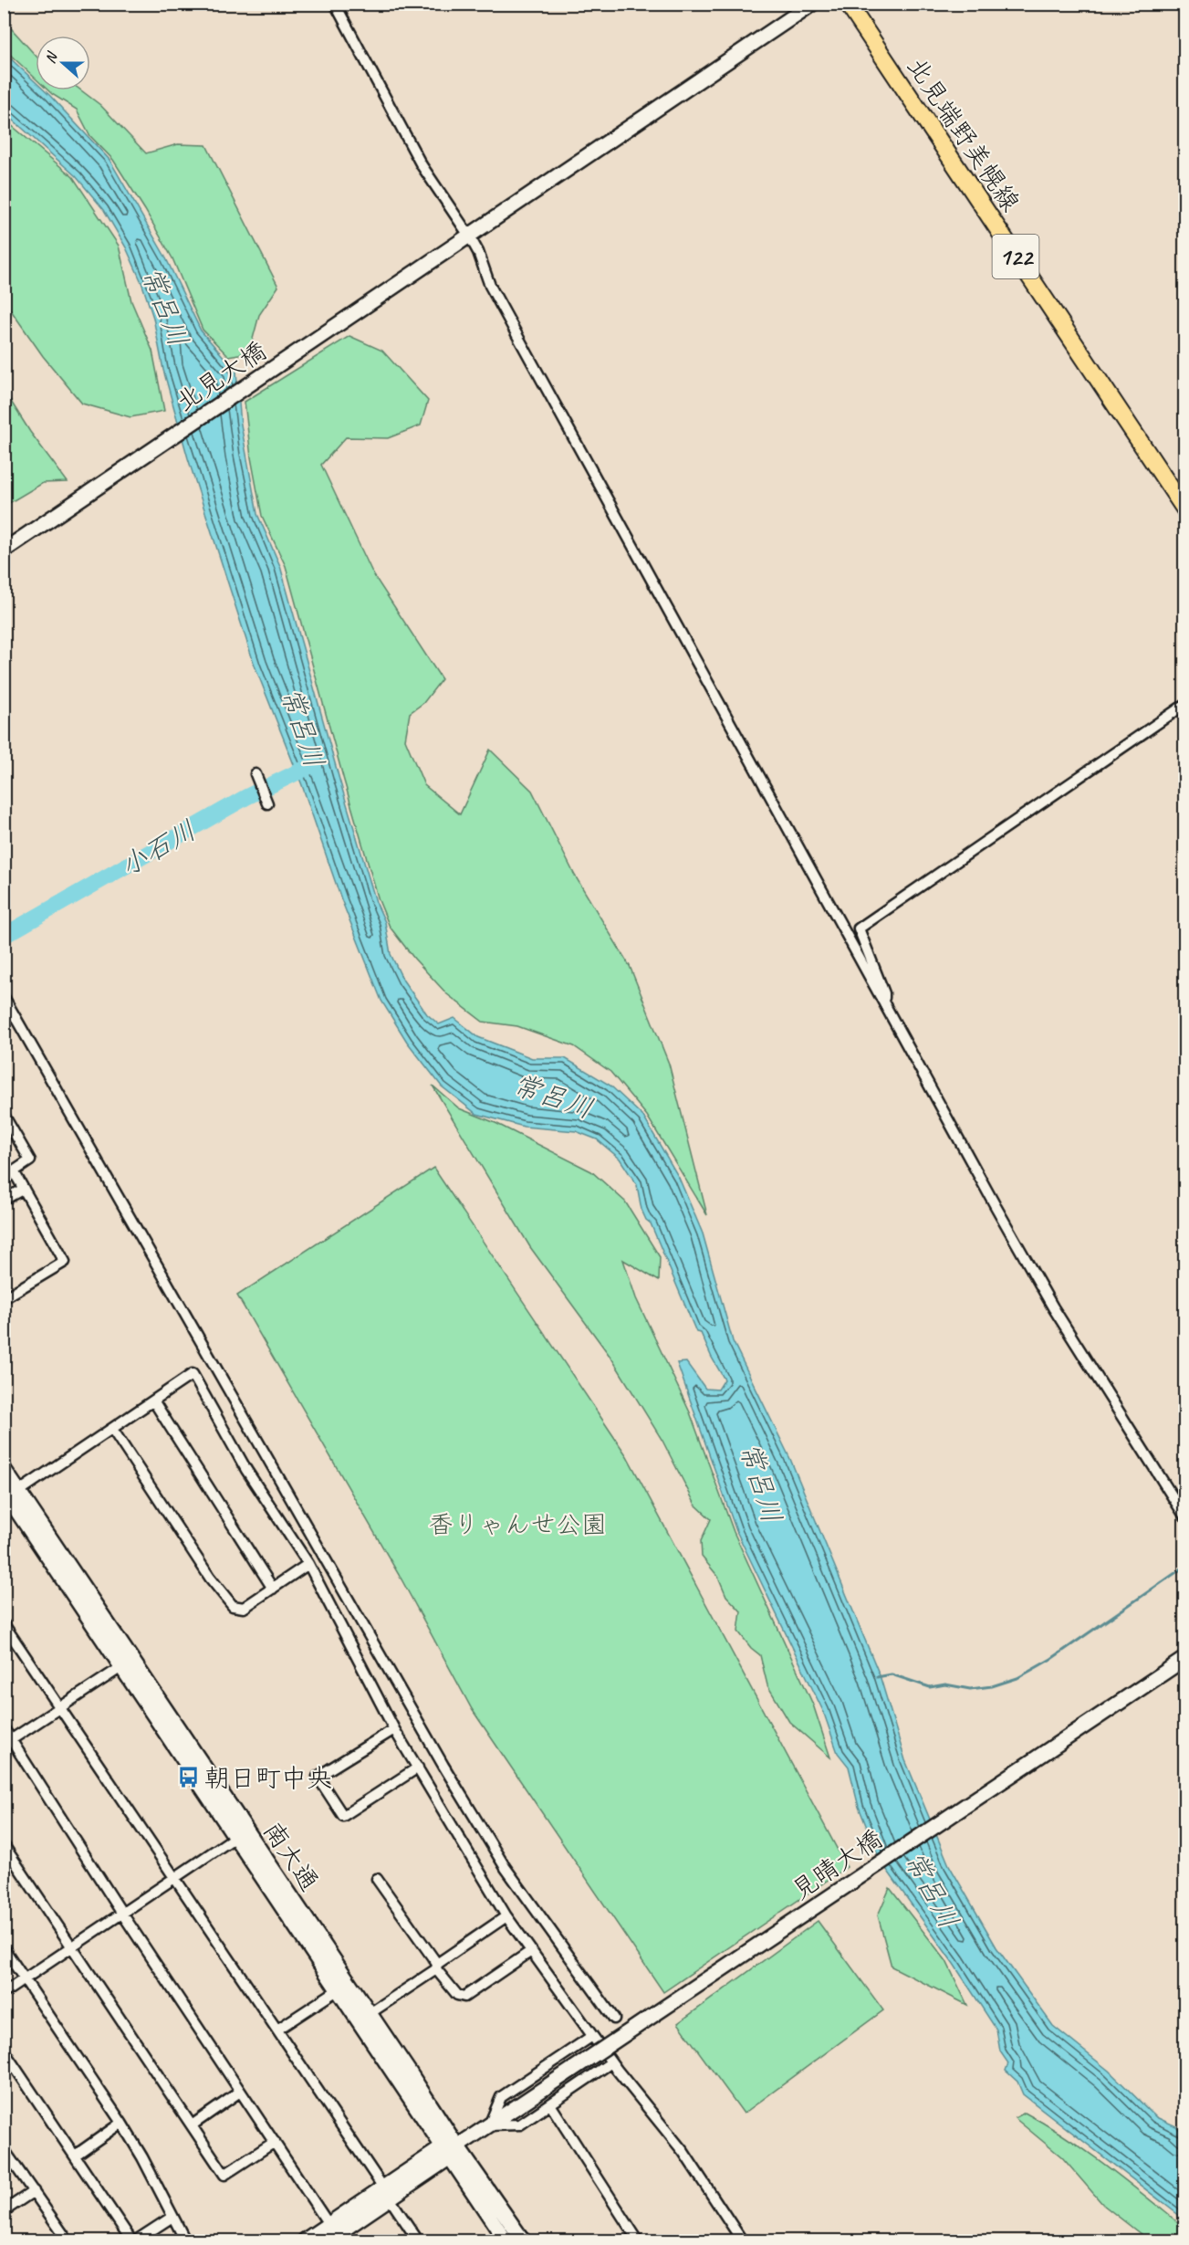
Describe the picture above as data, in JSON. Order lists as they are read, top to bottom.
{
  "streets": {
    "main road": ["北見端野美幌線", "122"],
    "street": ["北見大橋", "南大通", "見晴大橋"]
  },
  "crossings": [
    ["南大通", "見晴大橋"]
  ],
  "water": ["常呂川", "小石川"],
  "parks": ["香りゃんせ公園"],
  "places": {
    "bus stop": ["朝日町中央"]
  },
  "north": "left"
}
